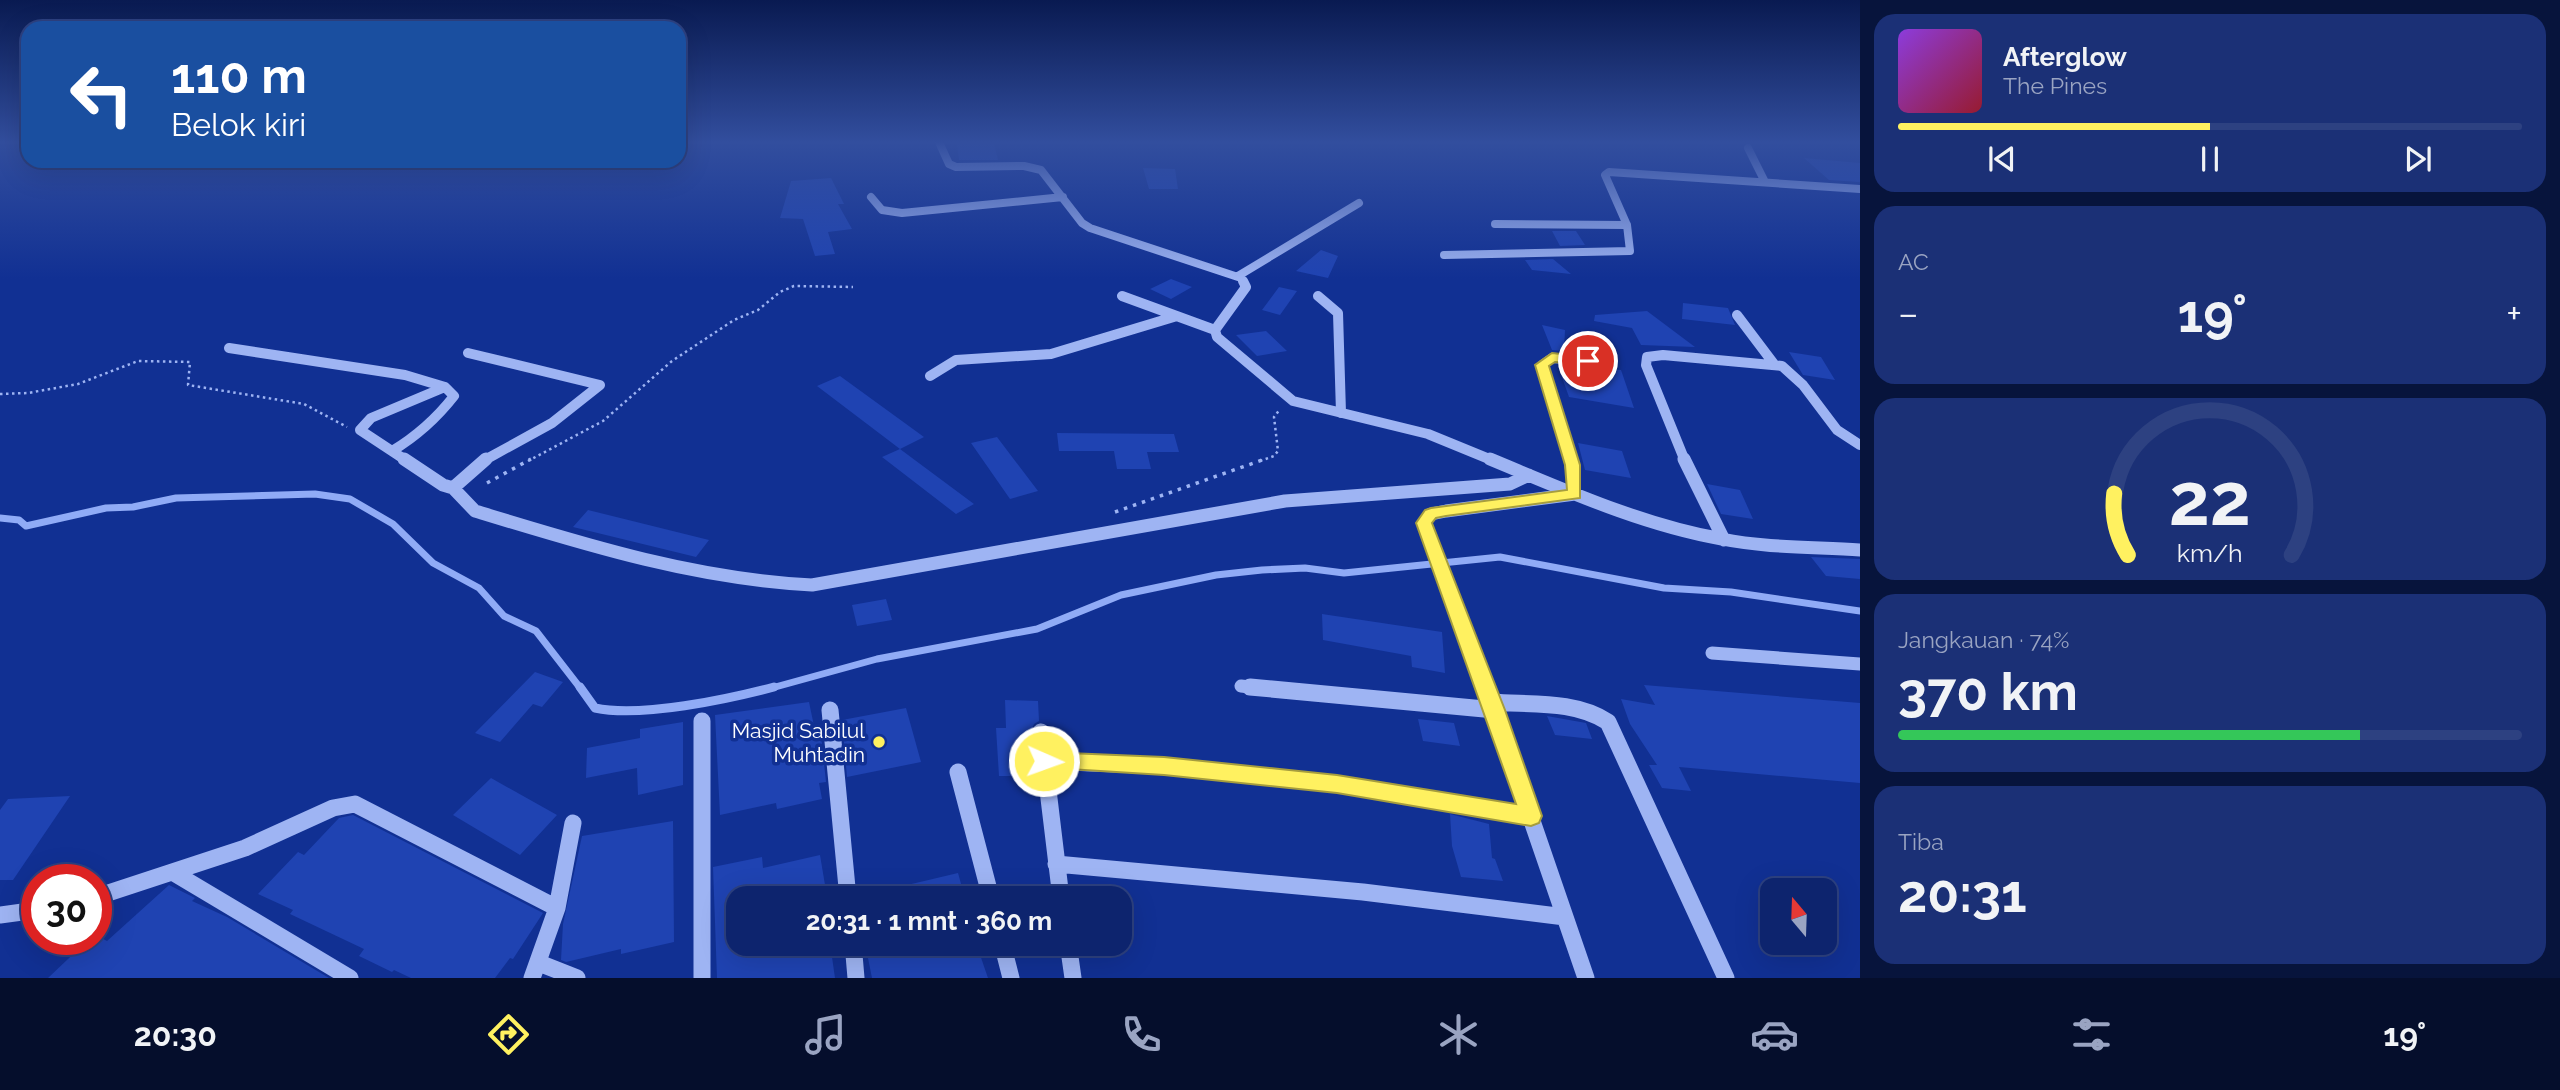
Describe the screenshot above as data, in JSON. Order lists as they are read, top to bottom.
{
  "places": ["Masjid Sabilul Muhtadin"],
  "north": "top",
  "page": {
    "turn": ["110 m", "Belok kiri"],
    "song": ["Afterglow", "The Pines"],
    "tile": [
      "AC",
      ["Jangkauan · 74%", "370 km"],
      ["Tiba", "20:31"]
    ],
    "heat": ["−", "19°", "+"],
    "limit": "30",
    "trip": "20:31 · 1 mnt · 360 m",
    "tabs": ["20:30", "19°"],
    "gauge": ["22", "km/h"]
  }
}
